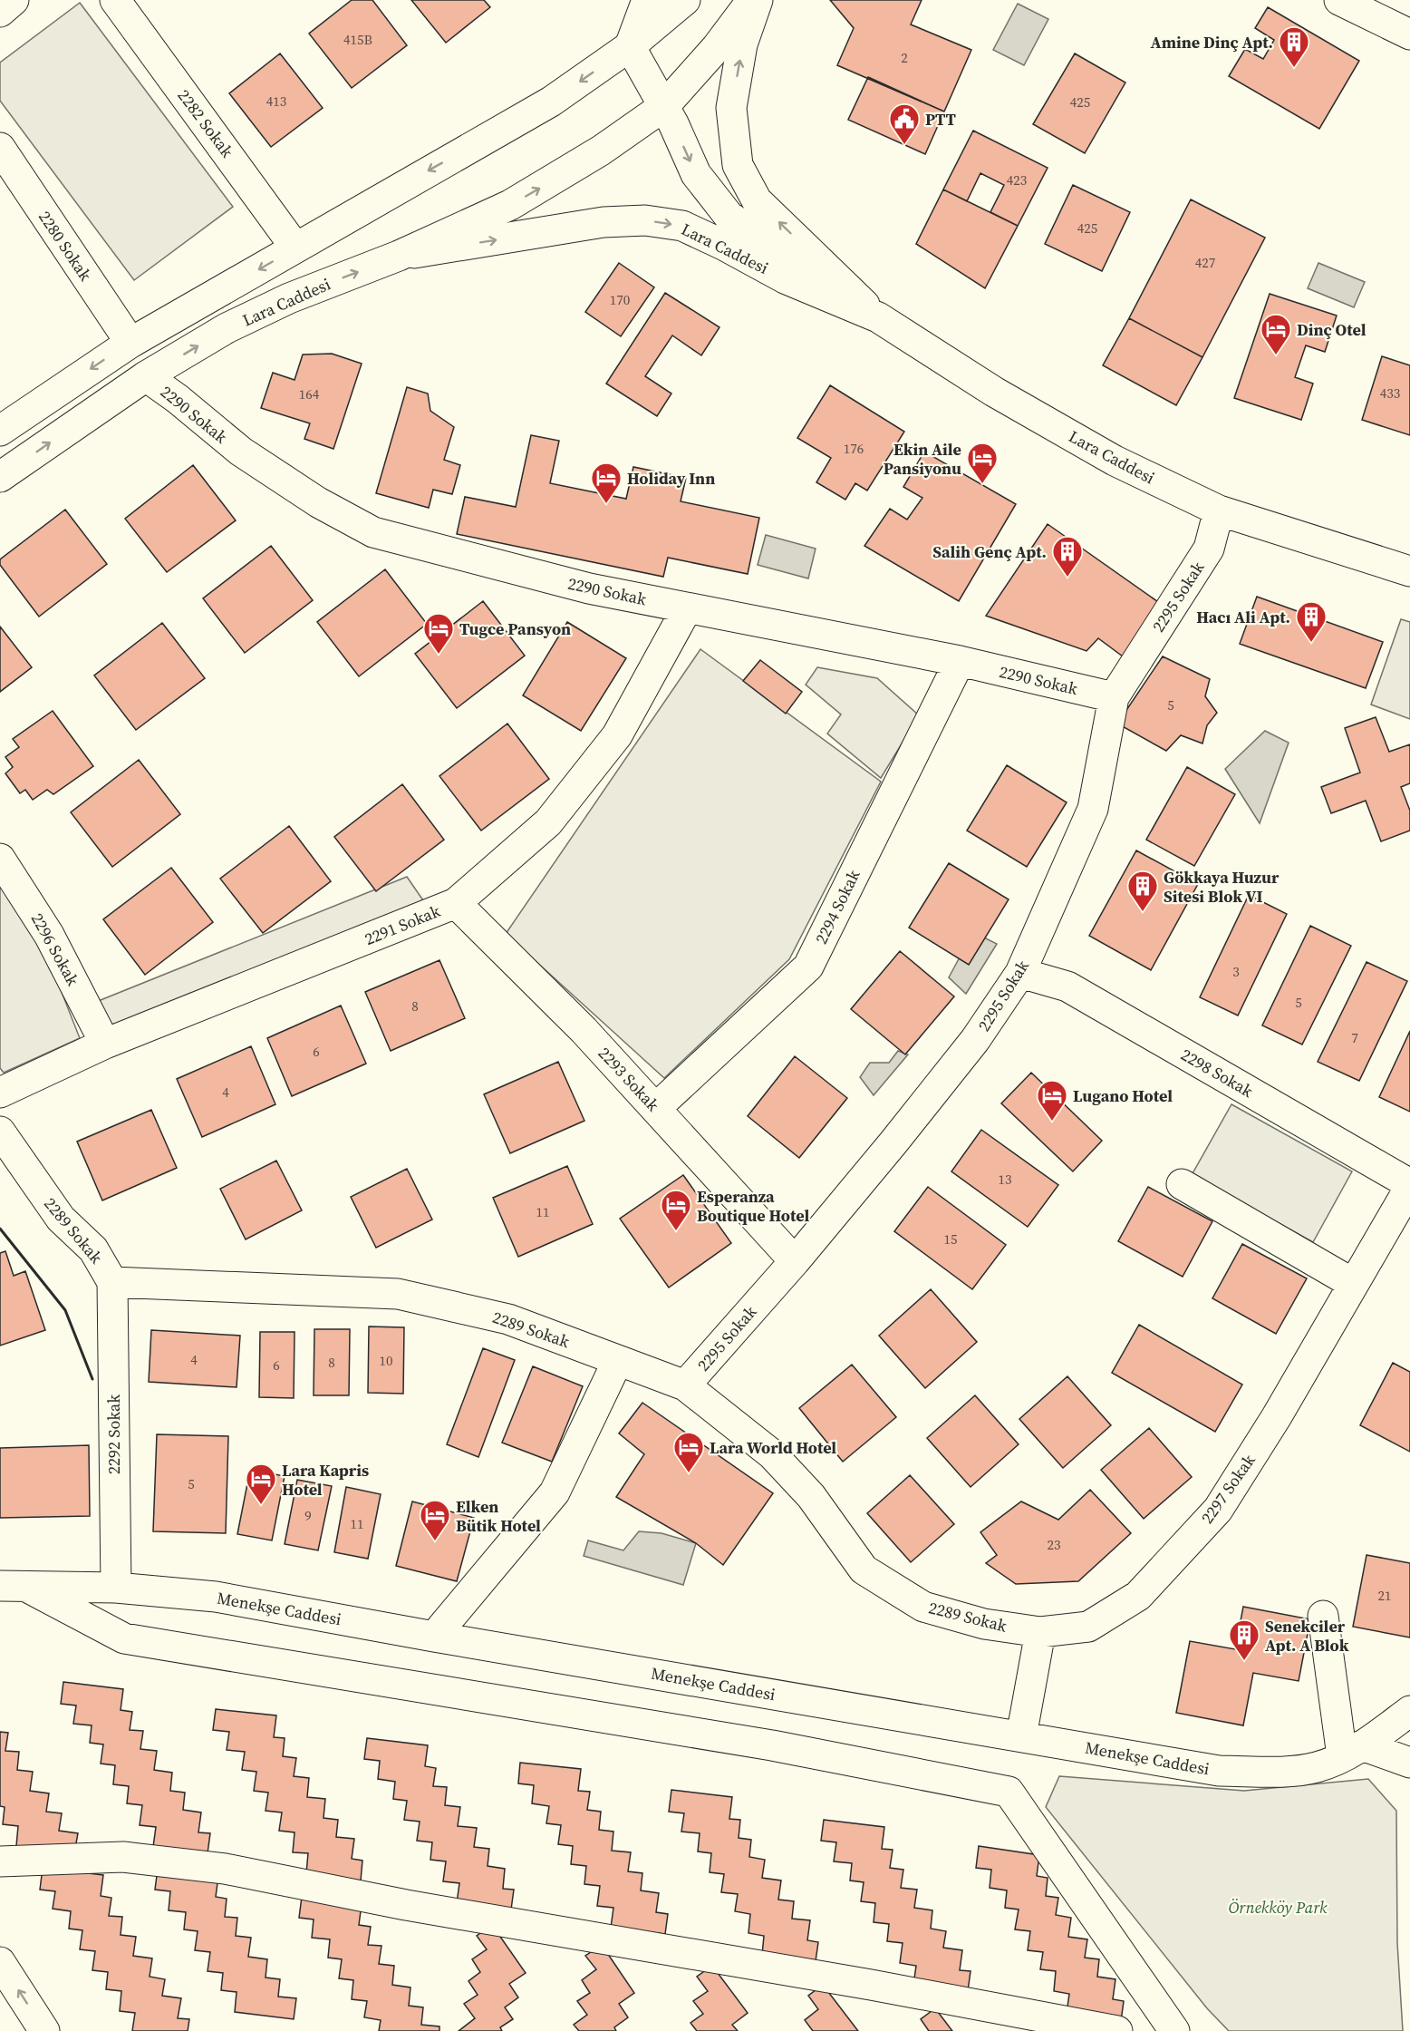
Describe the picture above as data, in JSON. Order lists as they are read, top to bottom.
{
  "streets": {
    "street": [
      "2282 Sokak",
      "2280 Sokak",
      "Lara Caddesi",
      "2290 Sokak",
      "2295 Sokak",
      "2294 Sokak",
      "2291 Sokak",
      "2296 Sokak",
      "2298 Sokak",
      "2293 Sokak",
      "2289 Sokak",
      "2292 Sokak",
      "2297 Sokak",
      "Menekşe Caddesi"
    ]
  },
  "crossings": [
    ["Lara Caddesi", "2290 Sokak"],
    ["Lara Caddesi", "2295 Sokak"],
    ["2290 Sokak", "2295 Sokak"],
    ["2290 Sokak", "2294 Sokak"],
    ["2290 Sokak", "2291 Sokak"],
    ["2295 Sokak", "2298 Sokak"],
    ["2295 Sokak", "2293 Sokak"],
    ["2295 Sokak", "2289 Sokak"],
    ["2294 Sokak", "2293 Sokak"],
    ["2291 Sokak", "2296 Sokak"],
    ["2291 Sokak", "2293 Sokak"],
    ["2298 Sokak", "2297 Sokak"],
    ["2289 Sokak", "2292 Sokak"],
    ["2289 Sokak", "2297 Sokak"],
    ["2292 Sokak", "Menekşe Caddesi"]
  ],
  "parks": ["Örnekköy Park"],
  "places": {
    "building": [
      "Amine Dinç Apt.",
      "Salih Genç Apt.",
      "Hacı Ali Apt.",
      "Gökkaya Huzur Sitesi Blok VI",
      "Senekciler Apt. A Blok"
    ],
    "public building": ["PTT"],
    "hotel": [
      "Dinç Otel",
      "Ekin Aile Pansiyonu",
      "Holiday Inn",
      "Tugce Pansyon",
      "Lugano Hotel",
      "Esperanza Boutique Hotel",
      "Lara World Hotel",
      "Lara Kapris Hotel",
      "Elken Bütik Hotel"
    ]
  },
  "house_numbers": [
    "415B",
    "2",
    "413",
    "425",
    "423",
    "425",
    "427",
    "170",
    "433",
    "164",
    "176",
    "5",
    "3",
    "5",
    "8",
    "7",
    "6",
    "4",
    "13",
    "11",
    "15",
    "4",
    "10",
    "8",
    "6",
    "5",
    "9",
    "11",
    "23",
    "21"
  ]
}
